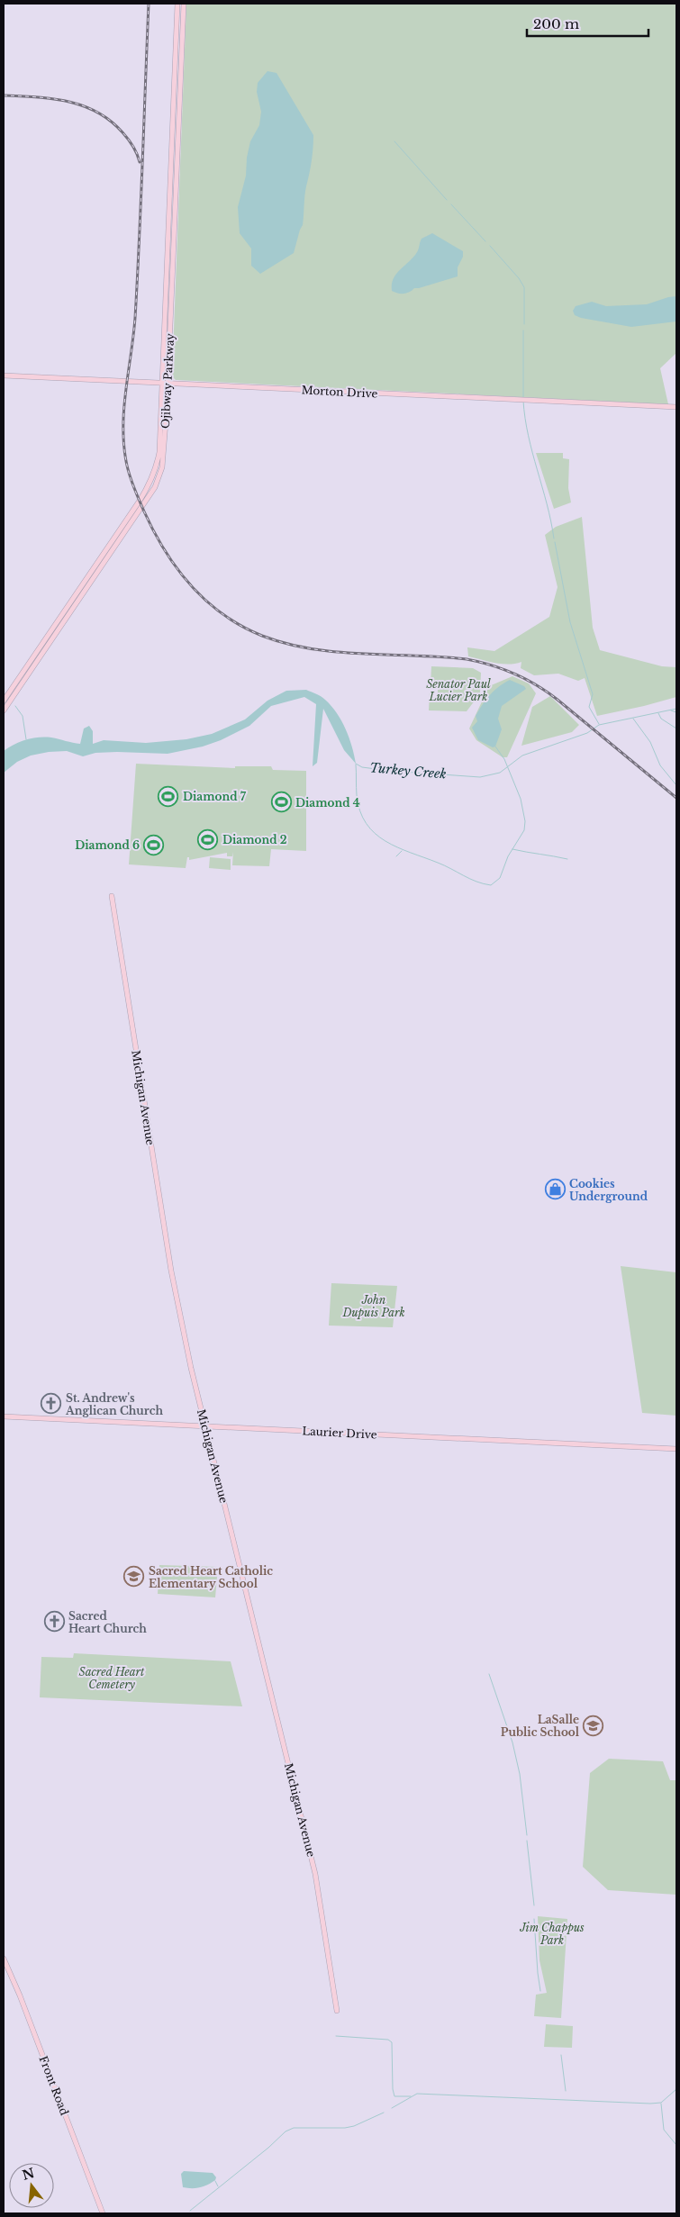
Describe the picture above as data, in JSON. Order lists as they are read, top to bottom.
{
  "streets": {
    "street": [
      "Ojibway Parkway",
      "Morton Drive",
      "Michigan Avenue",
      "Laurier Drive",
      "Front Road"
    ]
  },
  "crossings": [
    ["Ojibway Parkway", "Morton Drive"],
    ["Michigan Avenue", "Laurier Drive"]
  ],
  "water": ["Turkey Creek"],
  "parks": [
    "Senator Paul Lucier Park",
    "John Dupuis Park",
    "Sacred Heart Cemetery",
    "Jim Chappus Park"
  ],
  "places": {
    "sports": [
      "Diamond 7",
      "Diamond 4",
      "Diamond 2",
      "Diamond 6"
    ],
    "shop": ["Cookies Underground"],
    "church": ["St. Andrew's Anglican Church", "Sacred Heart Church"],
    "school or university": ["Sacred Heart Catholic Elementary School", "LaSalle Public School"]
  },
  "scale_bar": "200 m",
  "north": "top"
}
